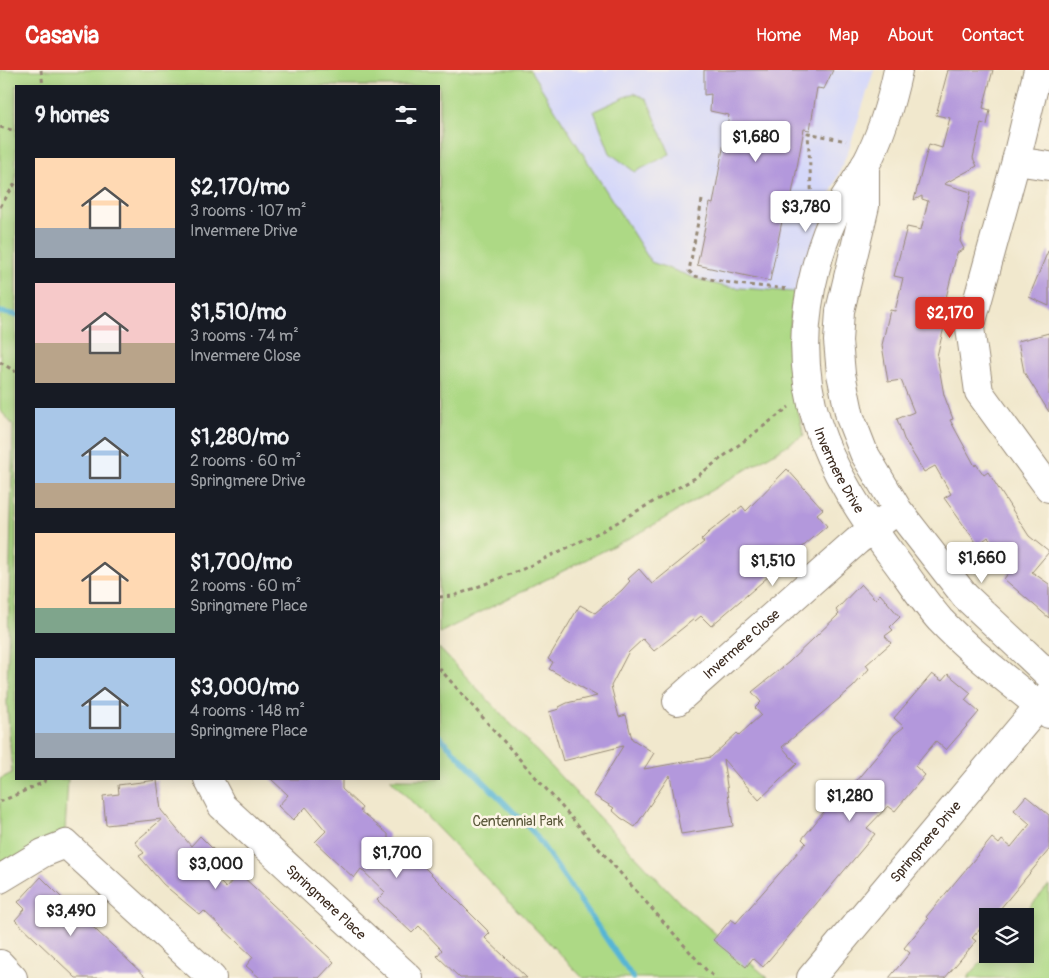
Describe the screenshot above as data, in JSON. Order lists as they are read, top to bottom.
{
  "streets": {
    "street": [
      "Invermere Drive",
      "Invermere Close",
      "Springmere Drive",
      "Springmere Place"
    ]
  },
  "crossings": [
    ["Invermere Drive", "Invermere Close"],
    ["Invermere Drive", "Springmere Drive"]
  ],
  "parks": ["Centennial Park"],
  "page": {
    "header": "Casavia",
    "nav": [
      "Home",
      "Map",
      "About",
      "Contact"
    ],
    "heading": "9 homes",
    "price": [
      "$1,680",
      "$3,780",
      "$2,170",
      "$1,660",
      "$1,510",
      "$1,280",
      "$1,700",
      "$3,000",
      "$3,490"
    ],
    "list": [
      {
        "name": "$2,170/mo",
        "note": "3 rooms · 107 m² · Invermere Drive"
      },
      {
        "name": "$1,510/mo",
        "note": "3 rooms · 74 m² · Invermere Close"
      },
      {
        "name": "$1,280/mo",
        "note": "2 rooms · 60 m² · Springmere Drive"
      },
      {
        "name": "$1,700/mo",
        "note": "2 rooms · 60 m² · Springmere Place"
      },
      {
        "name": "$3,000/mo",
        "note": "4 rooms · 148 m² · Springmere Place"
      }
    ]
  }
}
